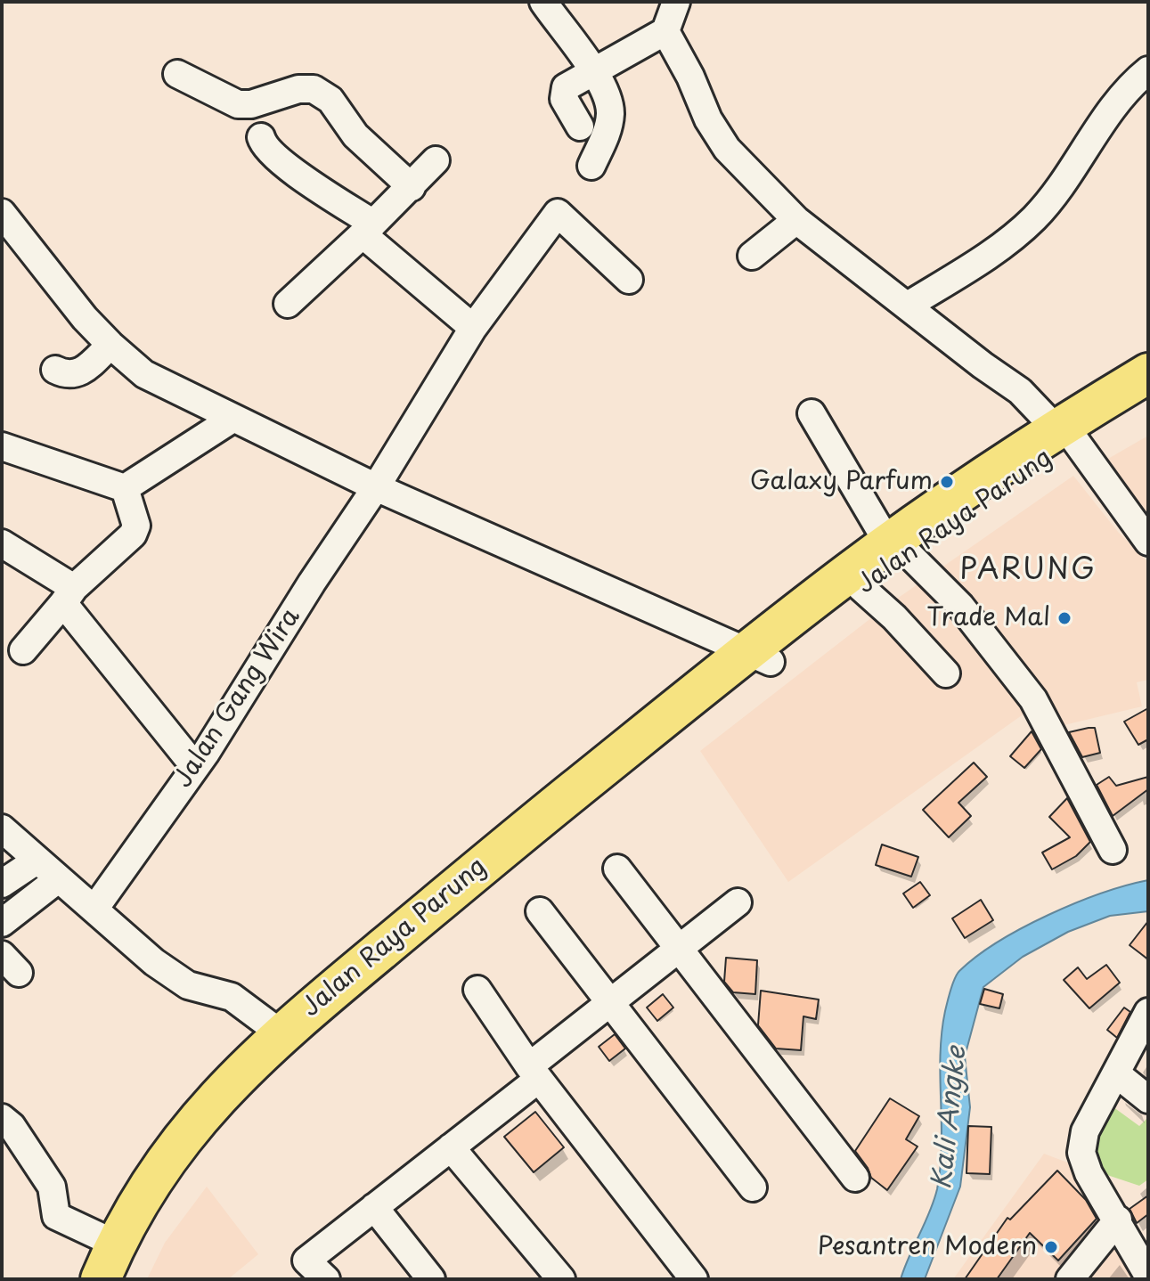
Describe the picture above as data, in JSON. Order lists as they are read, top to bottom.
{
  "streets": {
    "highway": ["Jalan Raya Parung"],
    "street": ["Jalan Gang Wira"]
  },
  "districts": ["PARUNG"],
  "water": ["Kali Angke"],
  "places": ["Galaxy Parfum", "Trade Mal", "Pesantren Modern"]
}
